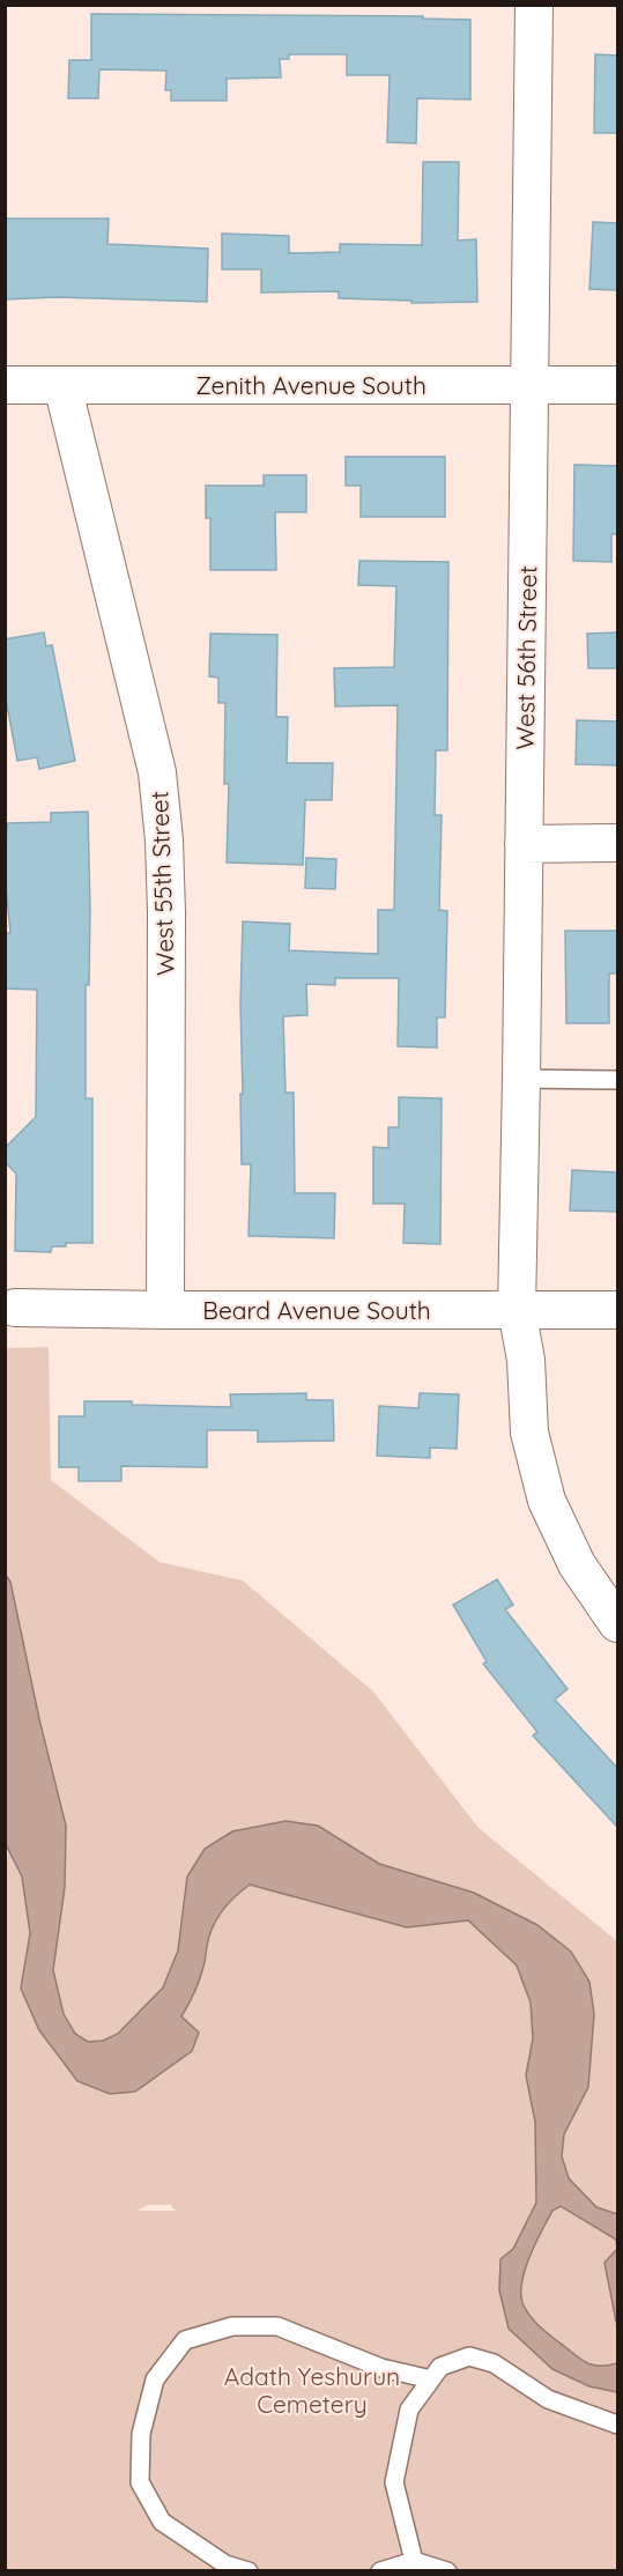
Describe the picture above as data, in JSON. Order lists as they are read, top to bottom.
{
  "streets": {
    "street": [
      "Zenith Avenue South",
      "West 56th Street",
      "West 55th Street",
      "Beard Avenue South"
    ]
  },
  "crossings": [
    ["Zenith Avenue South", "West 56th Street"],
    ["Zenith Avenue South", "West 55th Street"],
    ["West 56th Street", "Beard Avenue South"],
    ["West 55th Street", "Beard Avenue South"]
  ],
  "parks": ["Adath Yeshurun Cemetery"]
}
